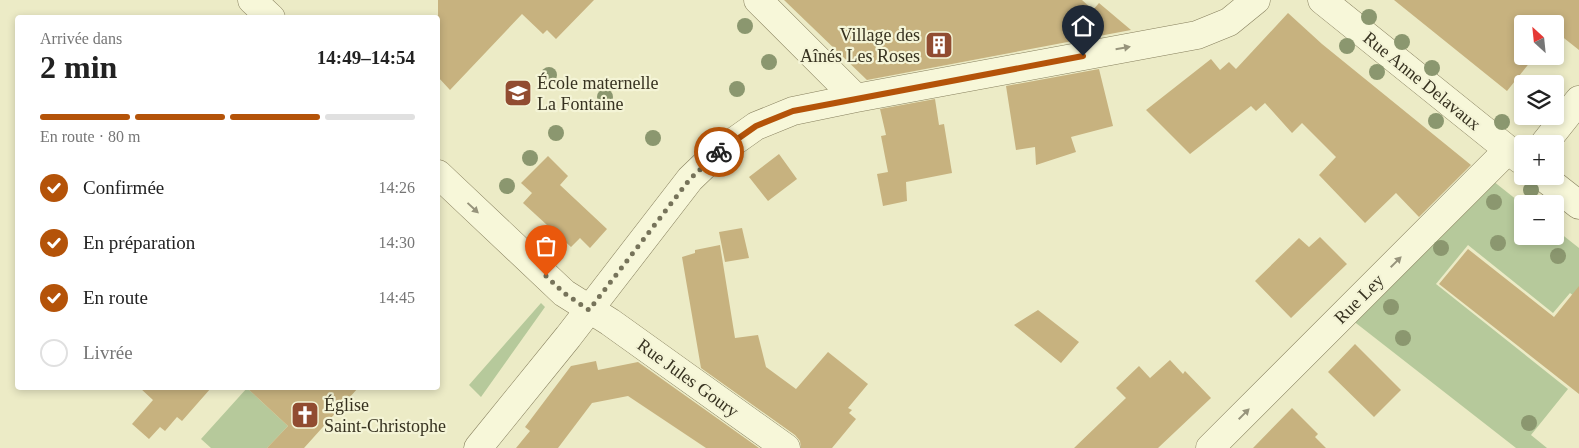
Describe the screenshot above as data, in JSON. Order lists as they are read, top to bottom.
{
  "streets": {
    "street": ["Rue Anne Delavaux", "Rue Ley", "Rue Jules Goury"]
  },
  "one_way": ["Rue Ley", "Rue Jules Goury"],
  "places": {
    "building": ["Village des Aînés Les Roses"],
    "school or university": ["École maternelle La Fontaine"],
    "church": ["Église Saint-Christophe"]
  },
  "north": "top left",
  "page": {
    "map_buttons": ["+", "−"],
    "heading": ["2 min", "Arrivée dans", "14:49–14:54"],
    "bar": "En route · 80 m",
    "list": [
      ["Confirmée", "14:26"],
      ["En préparation", "14:30"],
      ["En route", "14:45"],
      "Livrée"
    ]
  }
}
